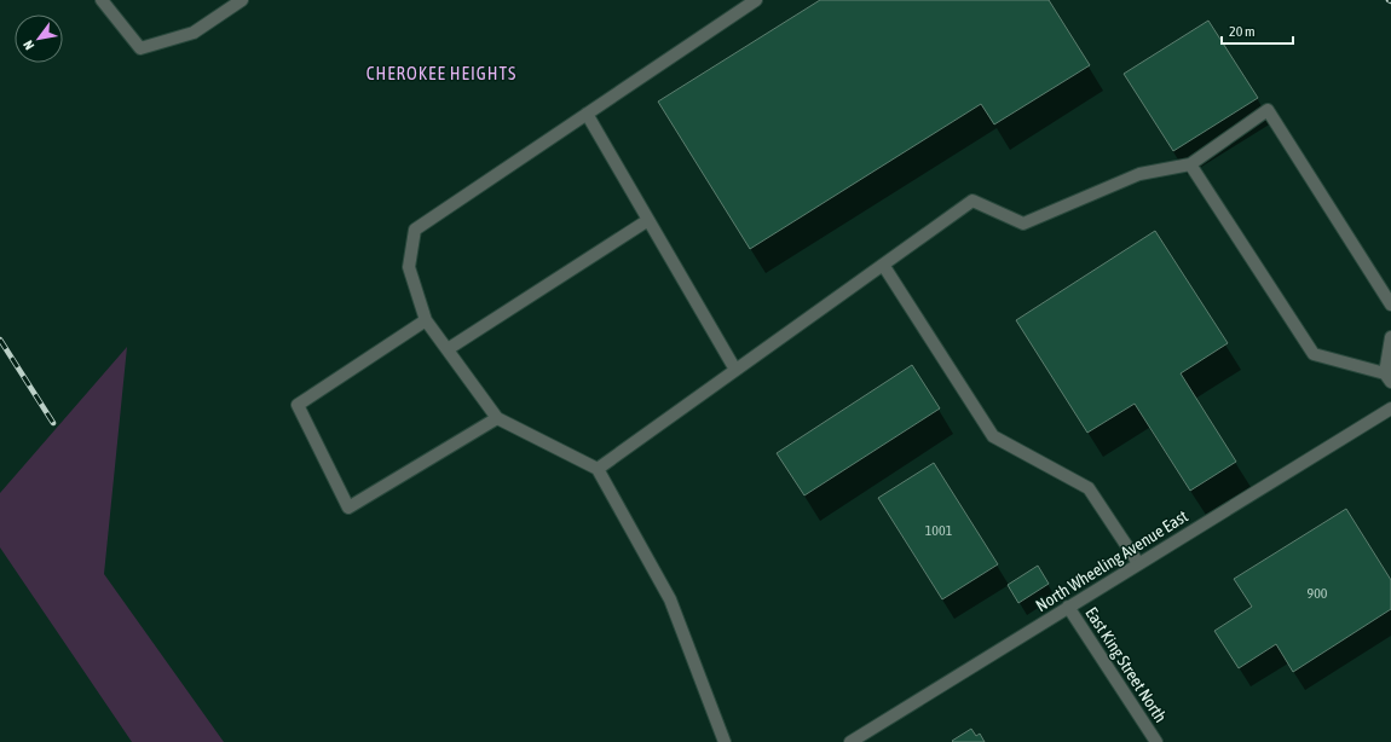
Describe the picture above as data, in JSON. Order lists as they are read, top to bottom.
{
  "streets": {
    "street": ["North Wheeling Avenue East", "East King Street North"]
  },
  "crossings": [
    ["North Wheeling Avenue East", "East King Street North"]
  ],
  "districts": ["CHEROKEE HEIGHTS"],
  "house_numbers": ["1001", "900"],
  "scale_bar": "20 m",
  "north": "bottom left"
}
